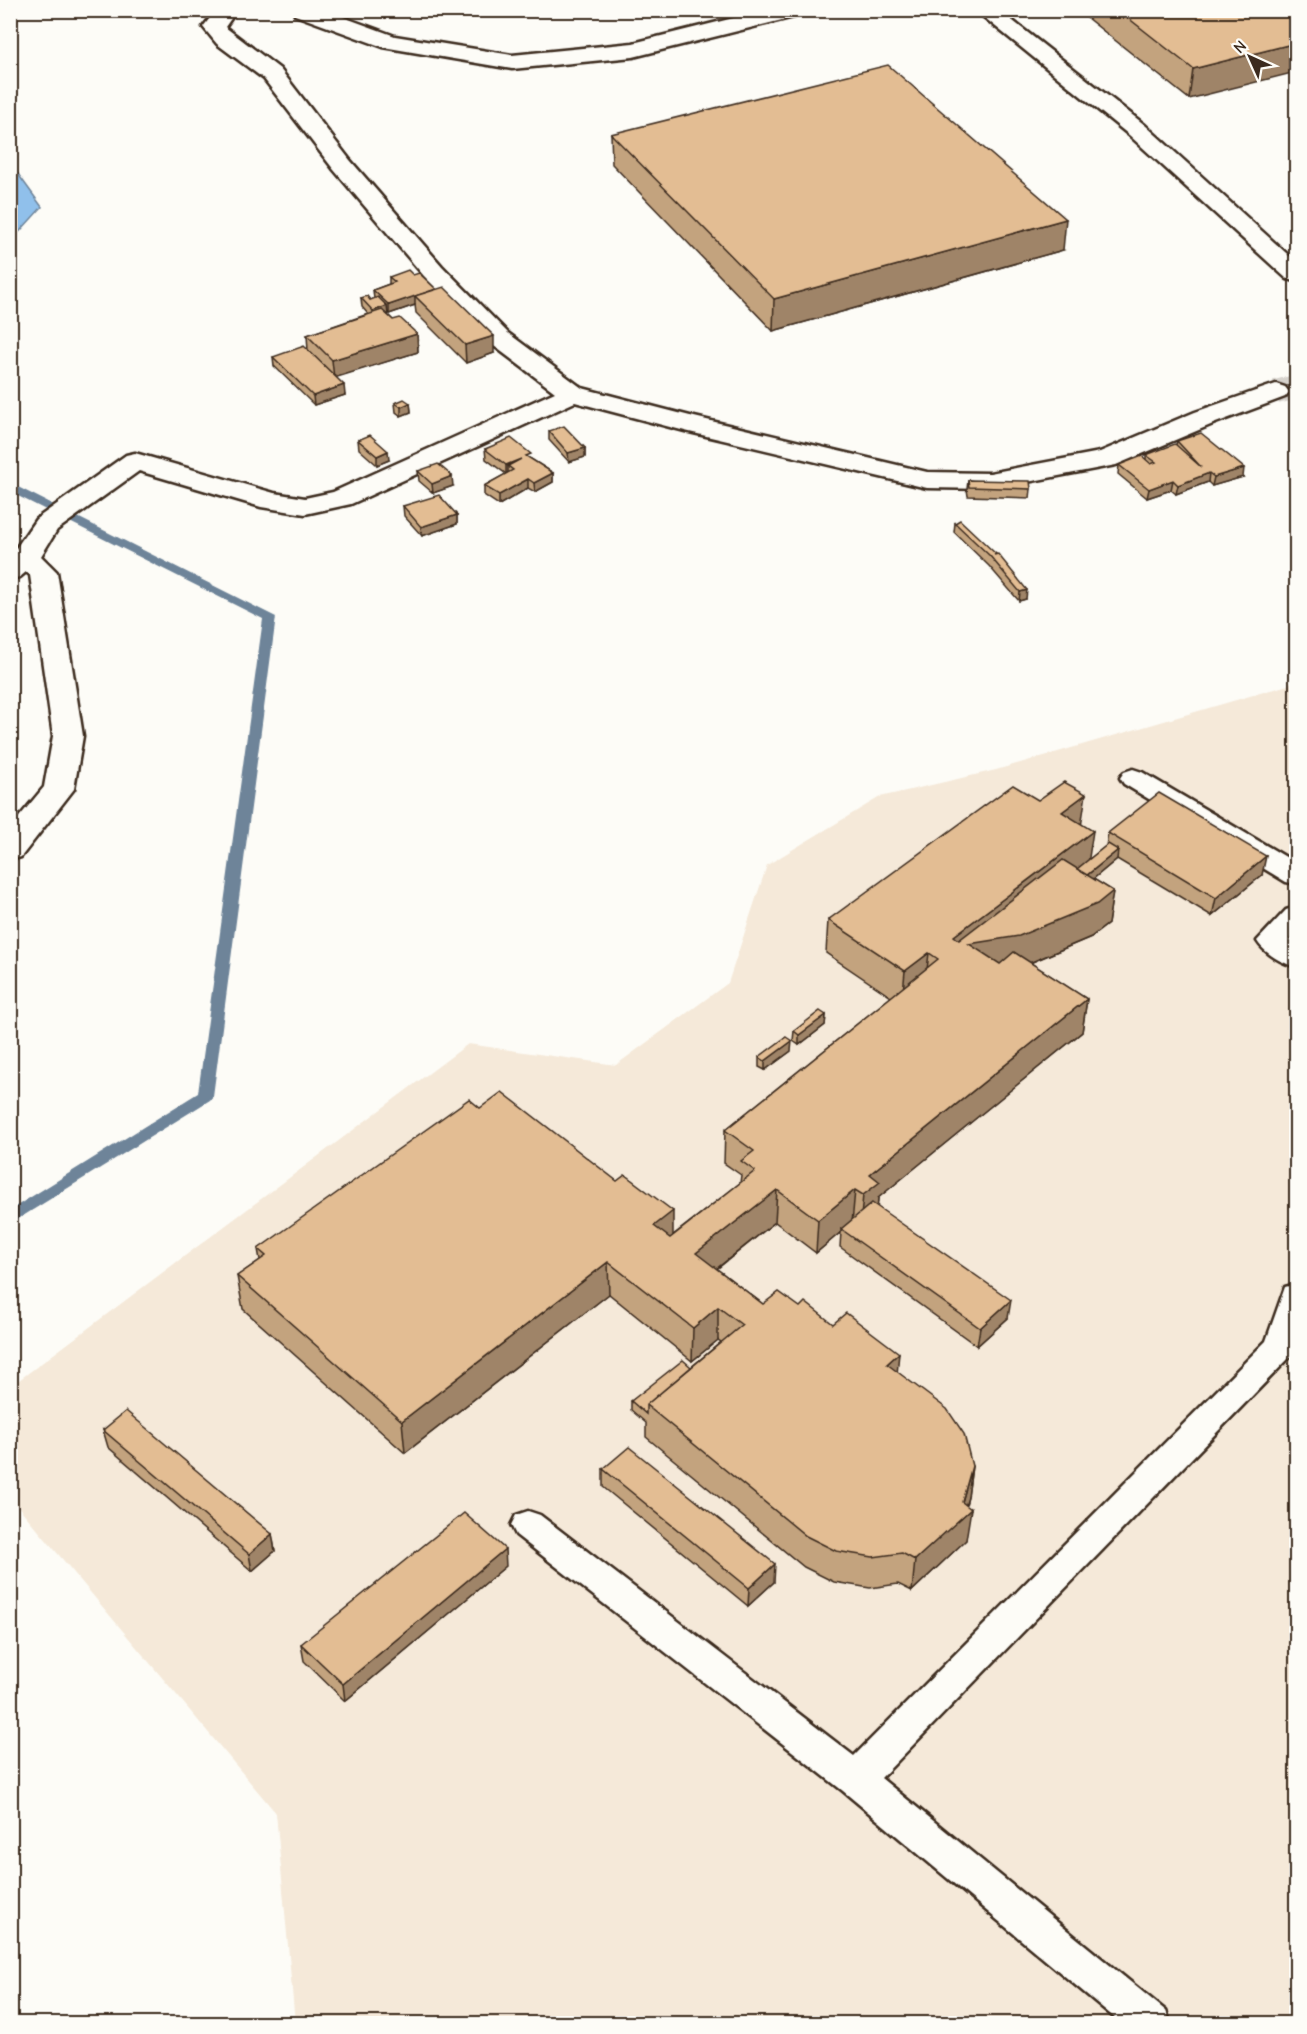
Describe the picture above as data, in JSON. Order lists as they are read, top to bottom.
{
  "north": "top left"
}
